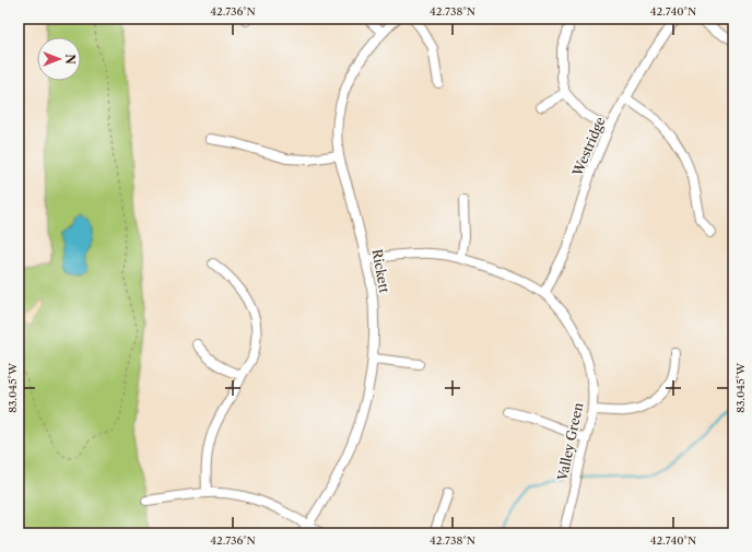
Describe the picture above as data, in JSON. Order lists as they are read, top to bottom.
{
  "streets": {
    "street": ["Westridge", "Rickett", "Valley Green"]
  },
  "crossings": [
    ["Westridge", "Valley Green"],
    ["Rickett", "Valley Green"]
  ],
  "north": "right",
  "coordinates": [
    "42.736°N",
    "42.738°N",
    "42.740°N",
    "83.045°W"
  ]
}
